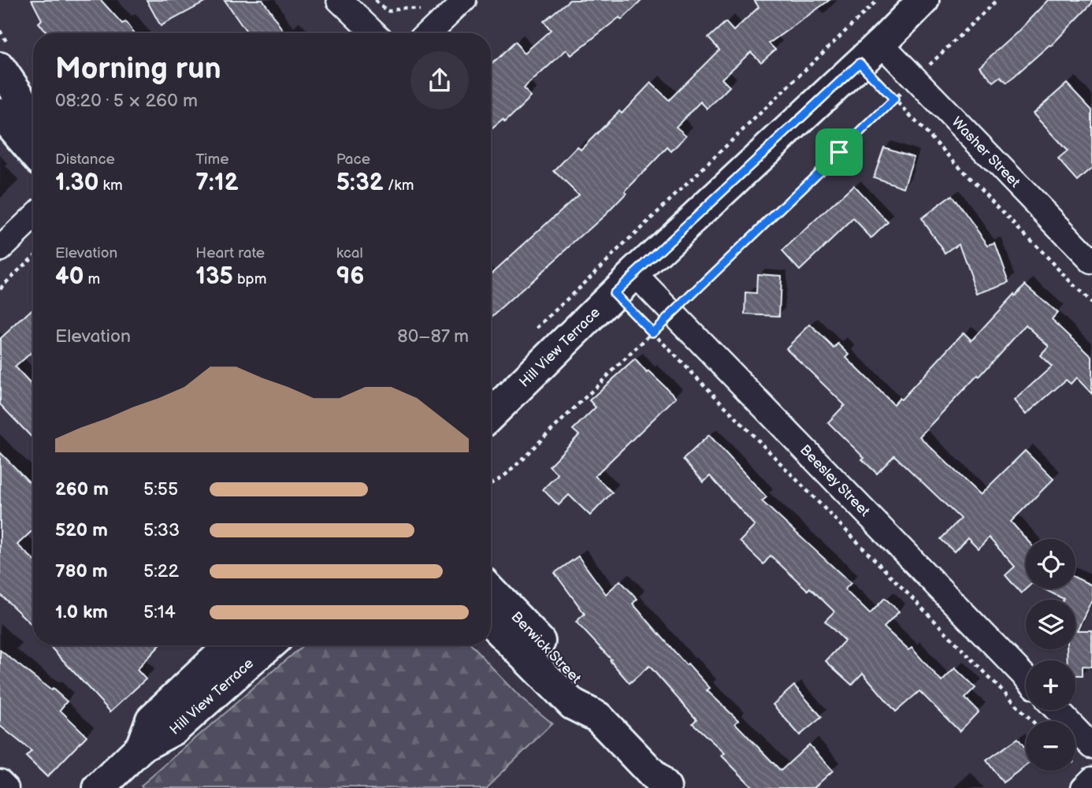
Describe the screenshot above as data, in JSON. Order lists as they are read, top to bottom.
{
  "streets": {
    "main road": ["Hill View Terrace", "Berwick Street"],
    "street": ["Washer Street", "Beesley Street"]
  },
  "crossings": [
    ["Washer Street", "Hill View Terrace"],
    ["Hill View Terrace", "Beesley Street"]
  ],
  "page": {
    "heading": ["Morning run", "08:20 · 5 × 260 m"],
    "stats": [
      ["Distance", "1.30 km"],
      ["Time", "7:12"],
      ["Pace", "5:32 /km"],
      ["Elevation", "40 m"],
      ["Heart rate", "135 bpm"],
      ["kcal", "96"]
    ],
    "chart": ["Elevation", "80–87 m"],
    "list": [
      {
        "name": "260 m",
        "note": "5:55"
      },
      {
        "name": "520 m",
        "note": "5:33"
      },
      {
        "name": "780 m",
        "note": "5:22"
      },
      {
        "name": "1.0 km",
        "note": "5:14"
      }
    ],
    "map_buttons": ["+", "−"]
  }
}
